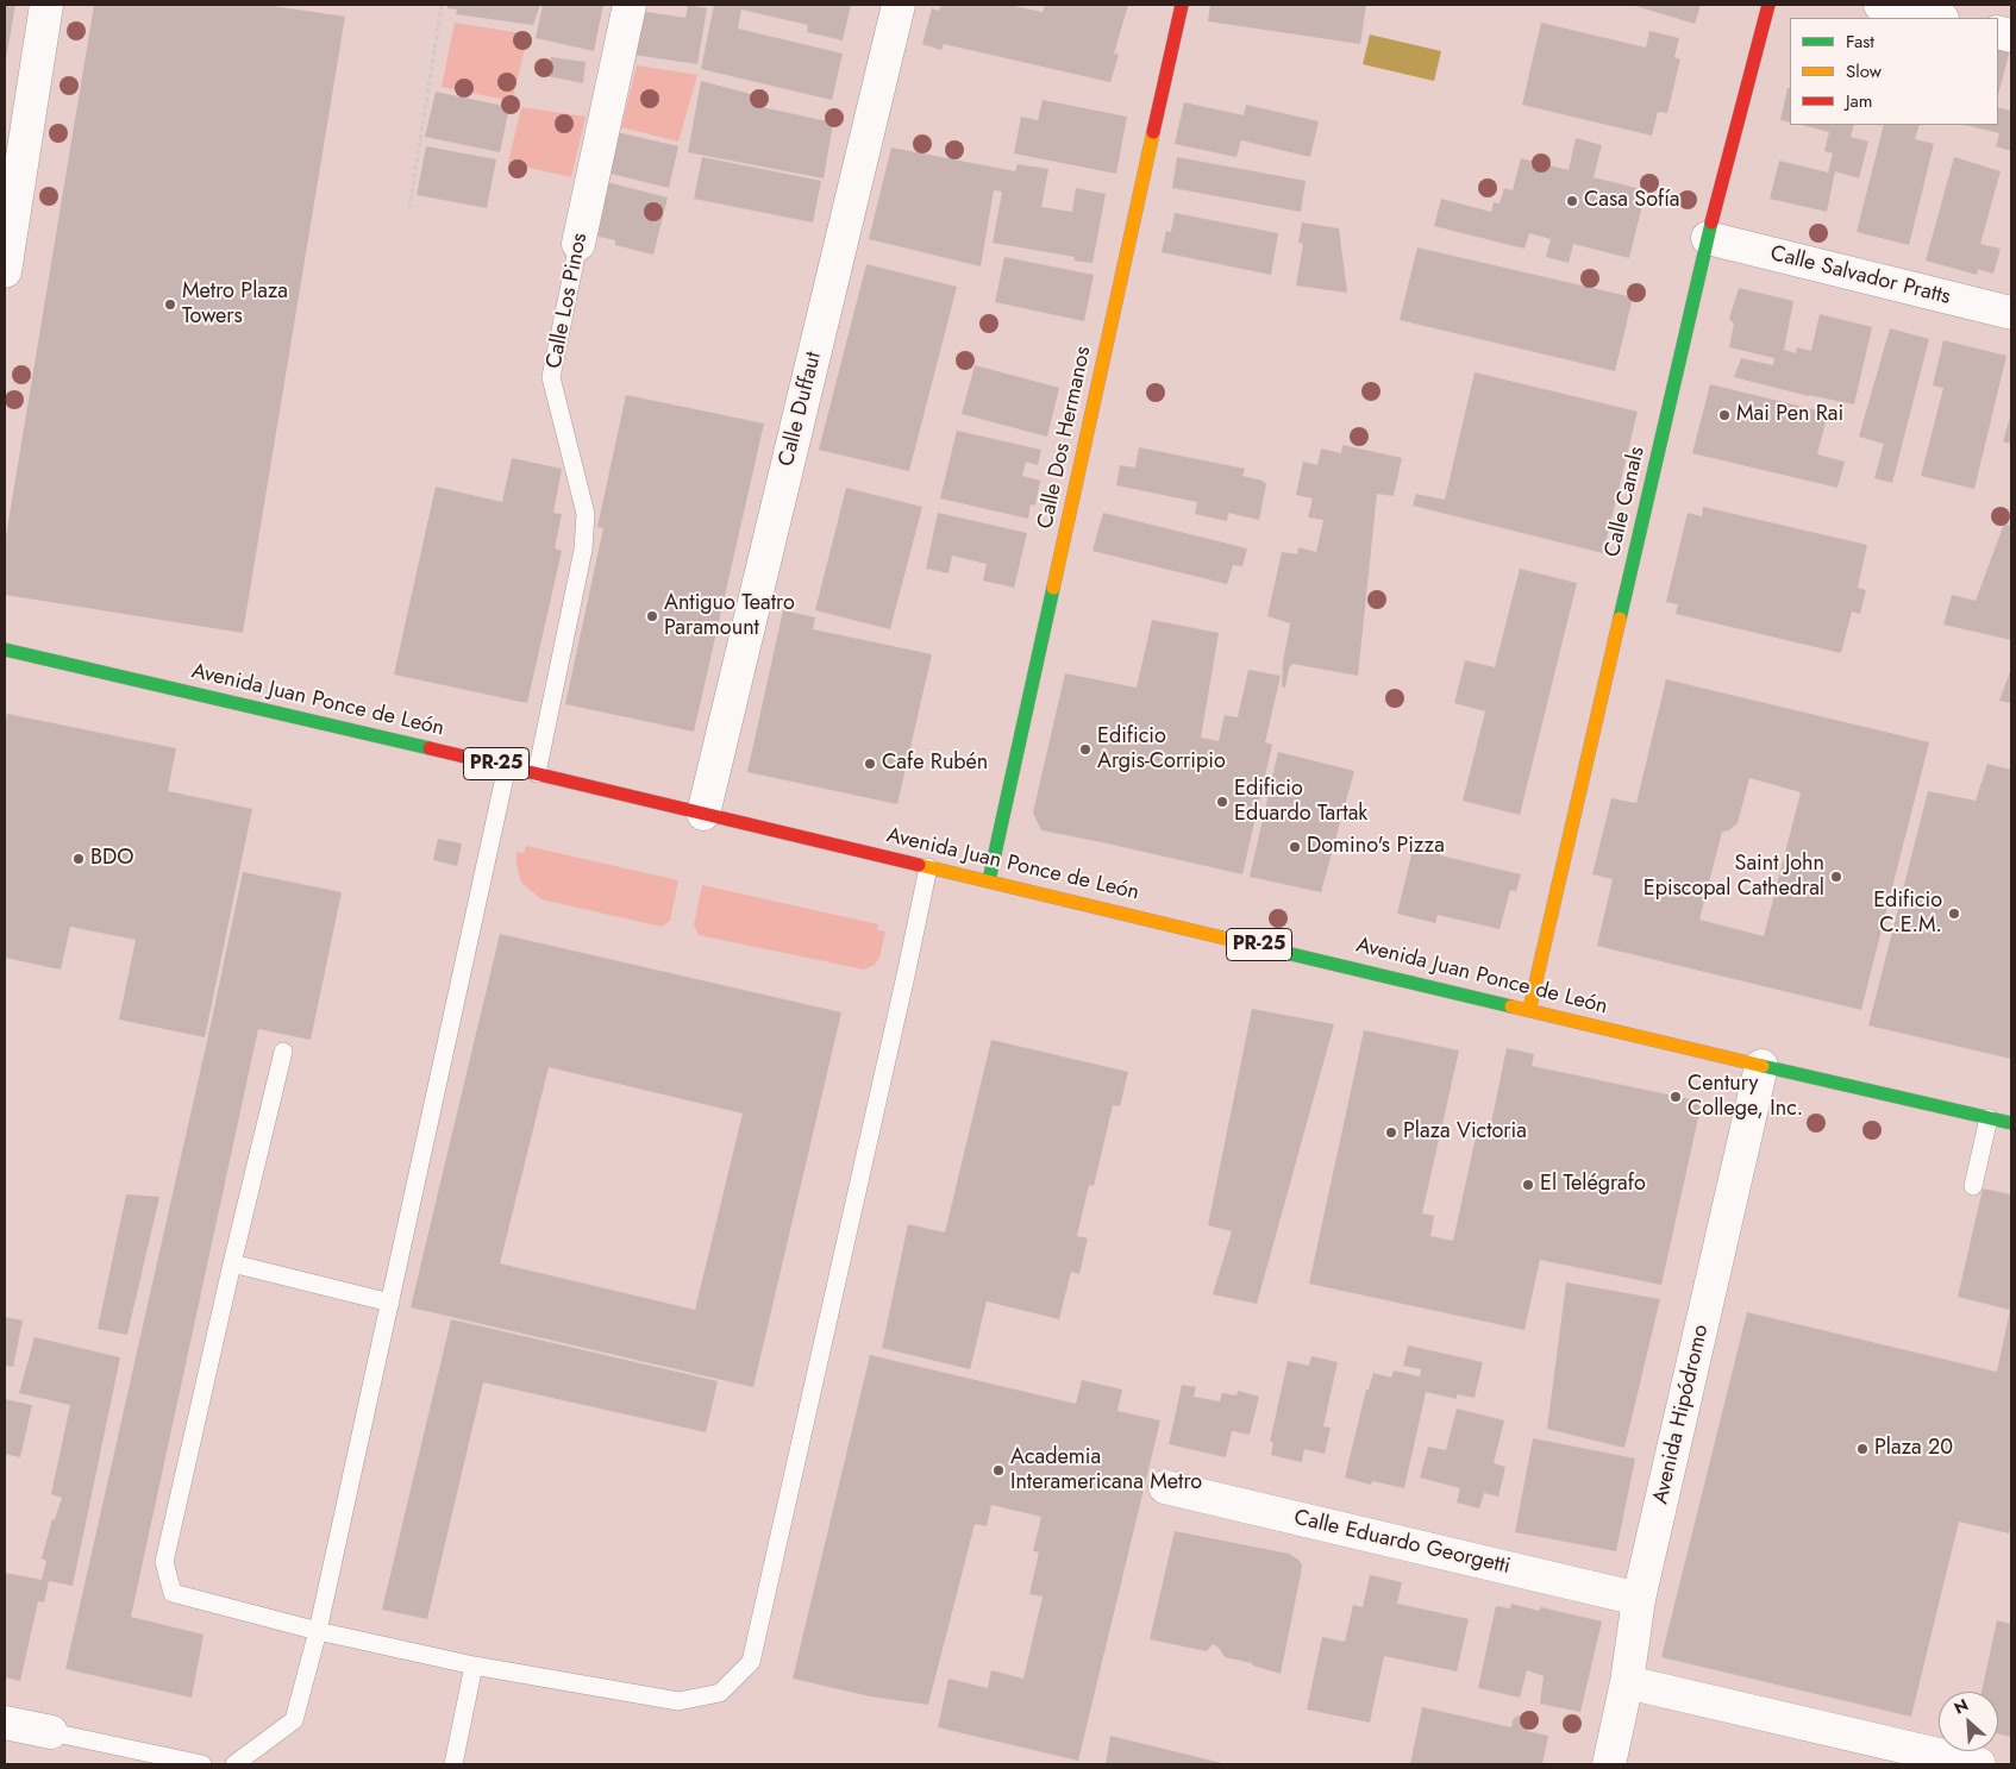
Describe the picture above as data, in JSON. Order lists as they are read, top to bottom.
{
  "streets": {
    "main road": [
      "Calle Dos Hermanos",
      "Calle Canals",
      "Avenida Juan Ponce de León",
      "PR-25"
    ],
    "street": [
      "Calle Salvador Pratts",
      "Calle Los Pinos",
      "Calle Duffaut",
      "Avenida Hipódromo",
      "Calle Eduardo Georgetti"
    ]
  },
  "crossings": [
    ["Calle Salvador Pratts", "Calle Canals"],
    ["Calle Los Pinos", "Avenida Juan Ponce de León"],
    ["Calle Duffaut", "Avenida Juan Ponce de León"],
    ["Calle Dos Hermanos", "Avenida Juan Ponce de León"],
    ["Calle Canals", "Avenida Juan Ponce de León"],
    ["Avenida Juan Ponce de León", "Avenida Hipódromo"],
    ["Avenida Hipódromo", "Calle Eduardo Georgetti"]
  ],
  "places": [
    "Casa Sofía",
    "Metro Plaza Towers",
    "Mai Pen Rai",
    "Antiguo Teatro Paramount",
    "Edificio Argis-Corripio",
    "Cafe Rubén",
    "Edificio Eduardo Tartak",
    "Domino's Pizza",
    "BDO",
    "Saint John Episcopal Cathedral",
    "Edificio C.E.M.",
    "Century College, Inc.",
    "Plaza Victoria",
    "El Telégrafo",
    "Plaza 20",
    "Academia Interamericana Metro"
  ],
  "legend": ["Fast", "Slow", "Jam"],
  "north": "top left"
}
